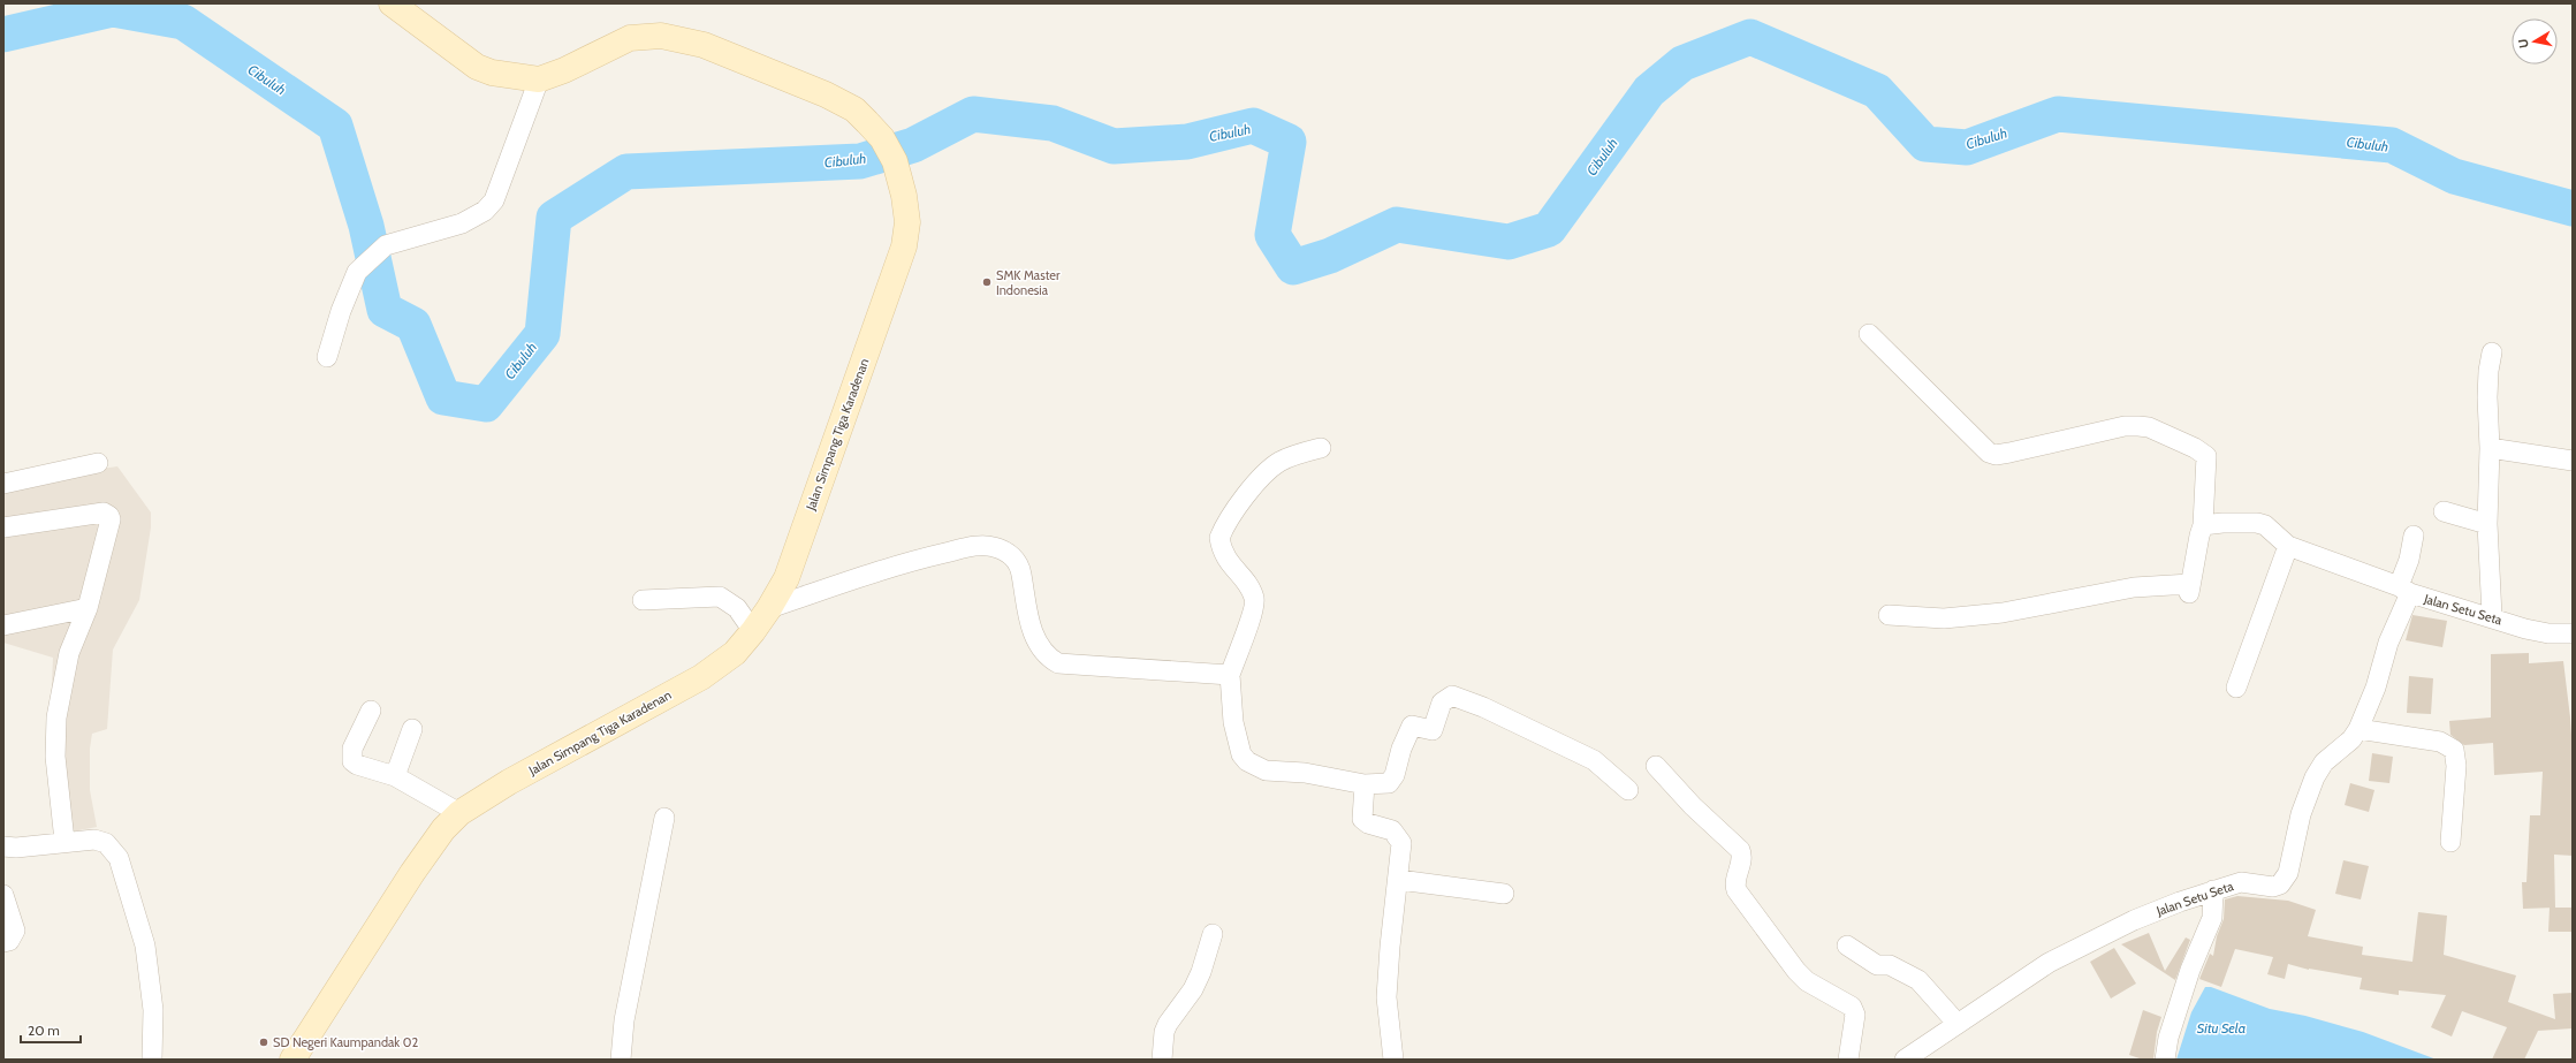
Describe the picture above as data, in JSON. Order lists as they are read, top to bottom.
{
  "streets": {
    "street": ["Jalan Simpang Tiga Karadenan", "Jalan Setu Seta"]
  },
  "water": ["Cibuluh", "Situ Sela"],
  "places": ["SMK Master Indonesia", "SD Negeri Kaumpandak 02"],
  "scale_bar": "20 m",
  "north": "left"
}
